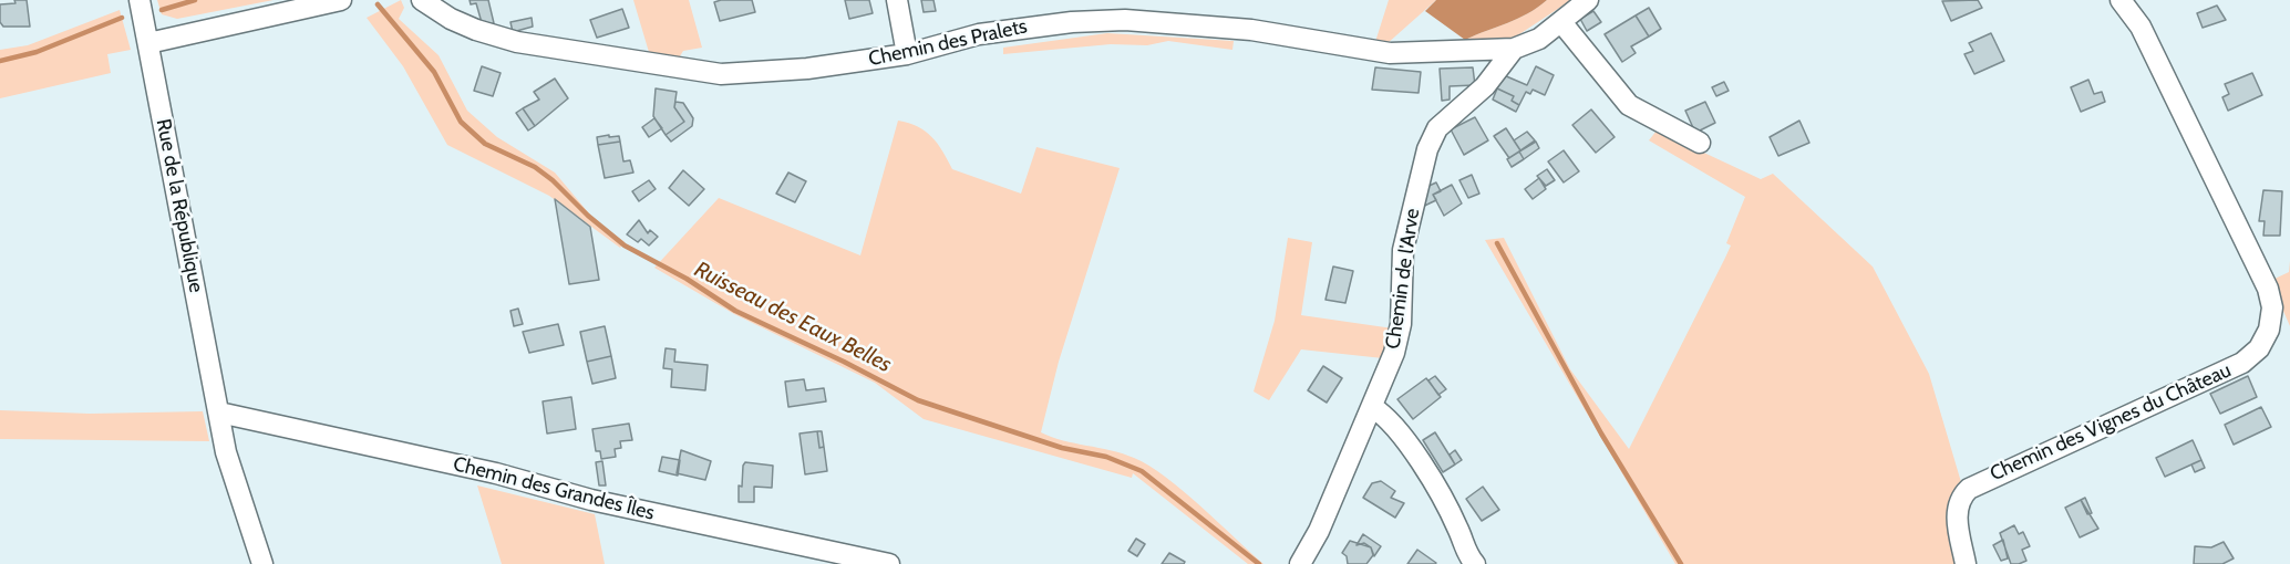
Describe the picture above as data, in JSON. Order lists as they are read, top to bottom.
{
  "streets": {
    "street": [
      "Chemin des Pralets",
      "Rue de la République",
      "Chemin de l'Arve",
      "Chemin des Vignes du Château",
      "Chemin des Grandes Îles"
    ]
  },
  "crossings": [
    ["Chemin des Pralets", "Chemin de l'Arve"],
    ["Rue de la République", "Chemin des Grandes Îles"]
  ],
  "water": ["Ruisseau des Eaux Belles"]
}
